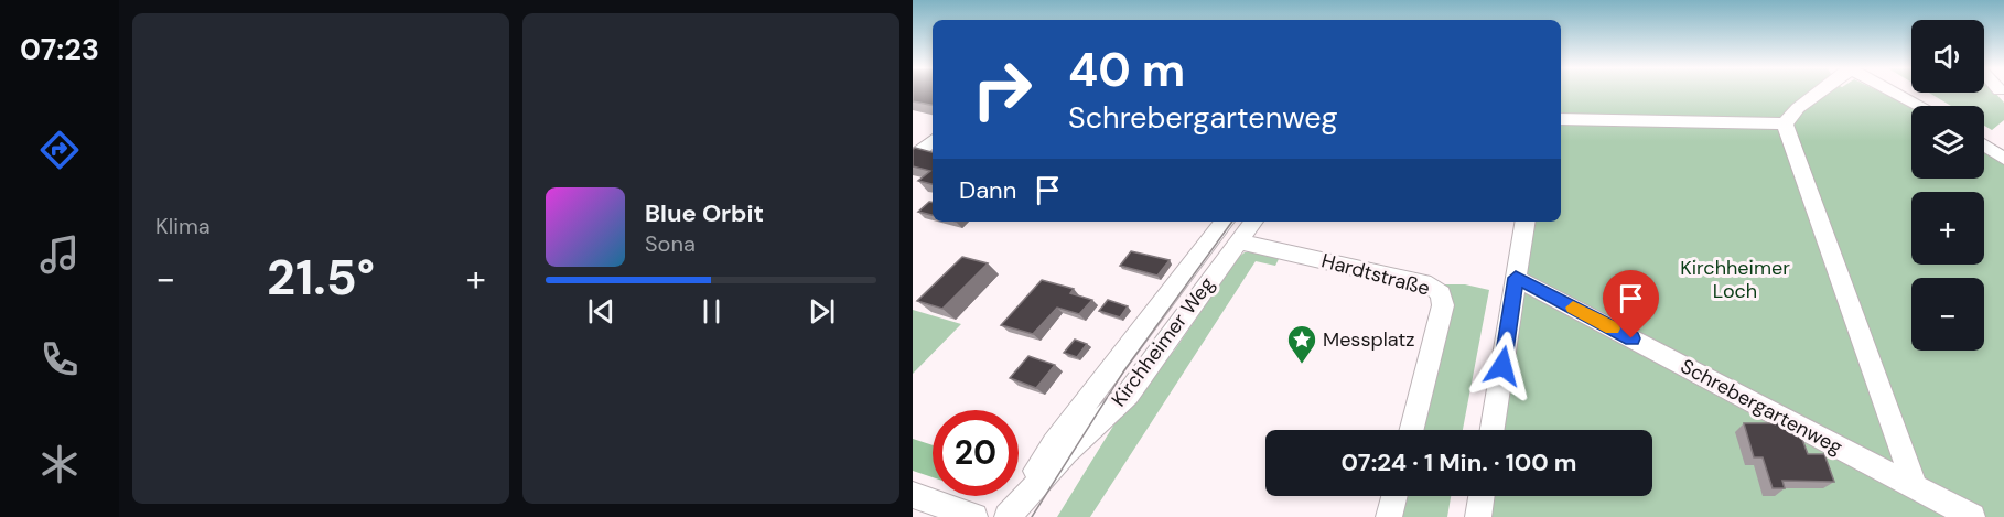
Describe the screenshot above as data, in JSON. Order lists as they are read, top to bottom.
{
  "streets": {
    "street": ["Hardtstraße", "Kirchheimer Weg", "Schrebergartenweg"]
  },
  "crossings": [
    ["Hardtstraße", "Kirchheimer Weg"]
  ],
  "parks": ["Kirchheimer Loch"],
  "places": {
    "place": ["Messplatz"]
  },
  "page": {
    "tabs": "07:23",
    "tile": "Klima",
    "map_buttons": ["+", "−"],
    "turn": ["40 m", "Schrebergartenweg"],
    "then": "Dann",
    "song": ["Blue Orbit", "Sona"],
    "heat": ["−", "21.5°", "+"],
    "limit": "20",
    "trip": "07:24 · 1 Min. · 100 m"
  }
}
